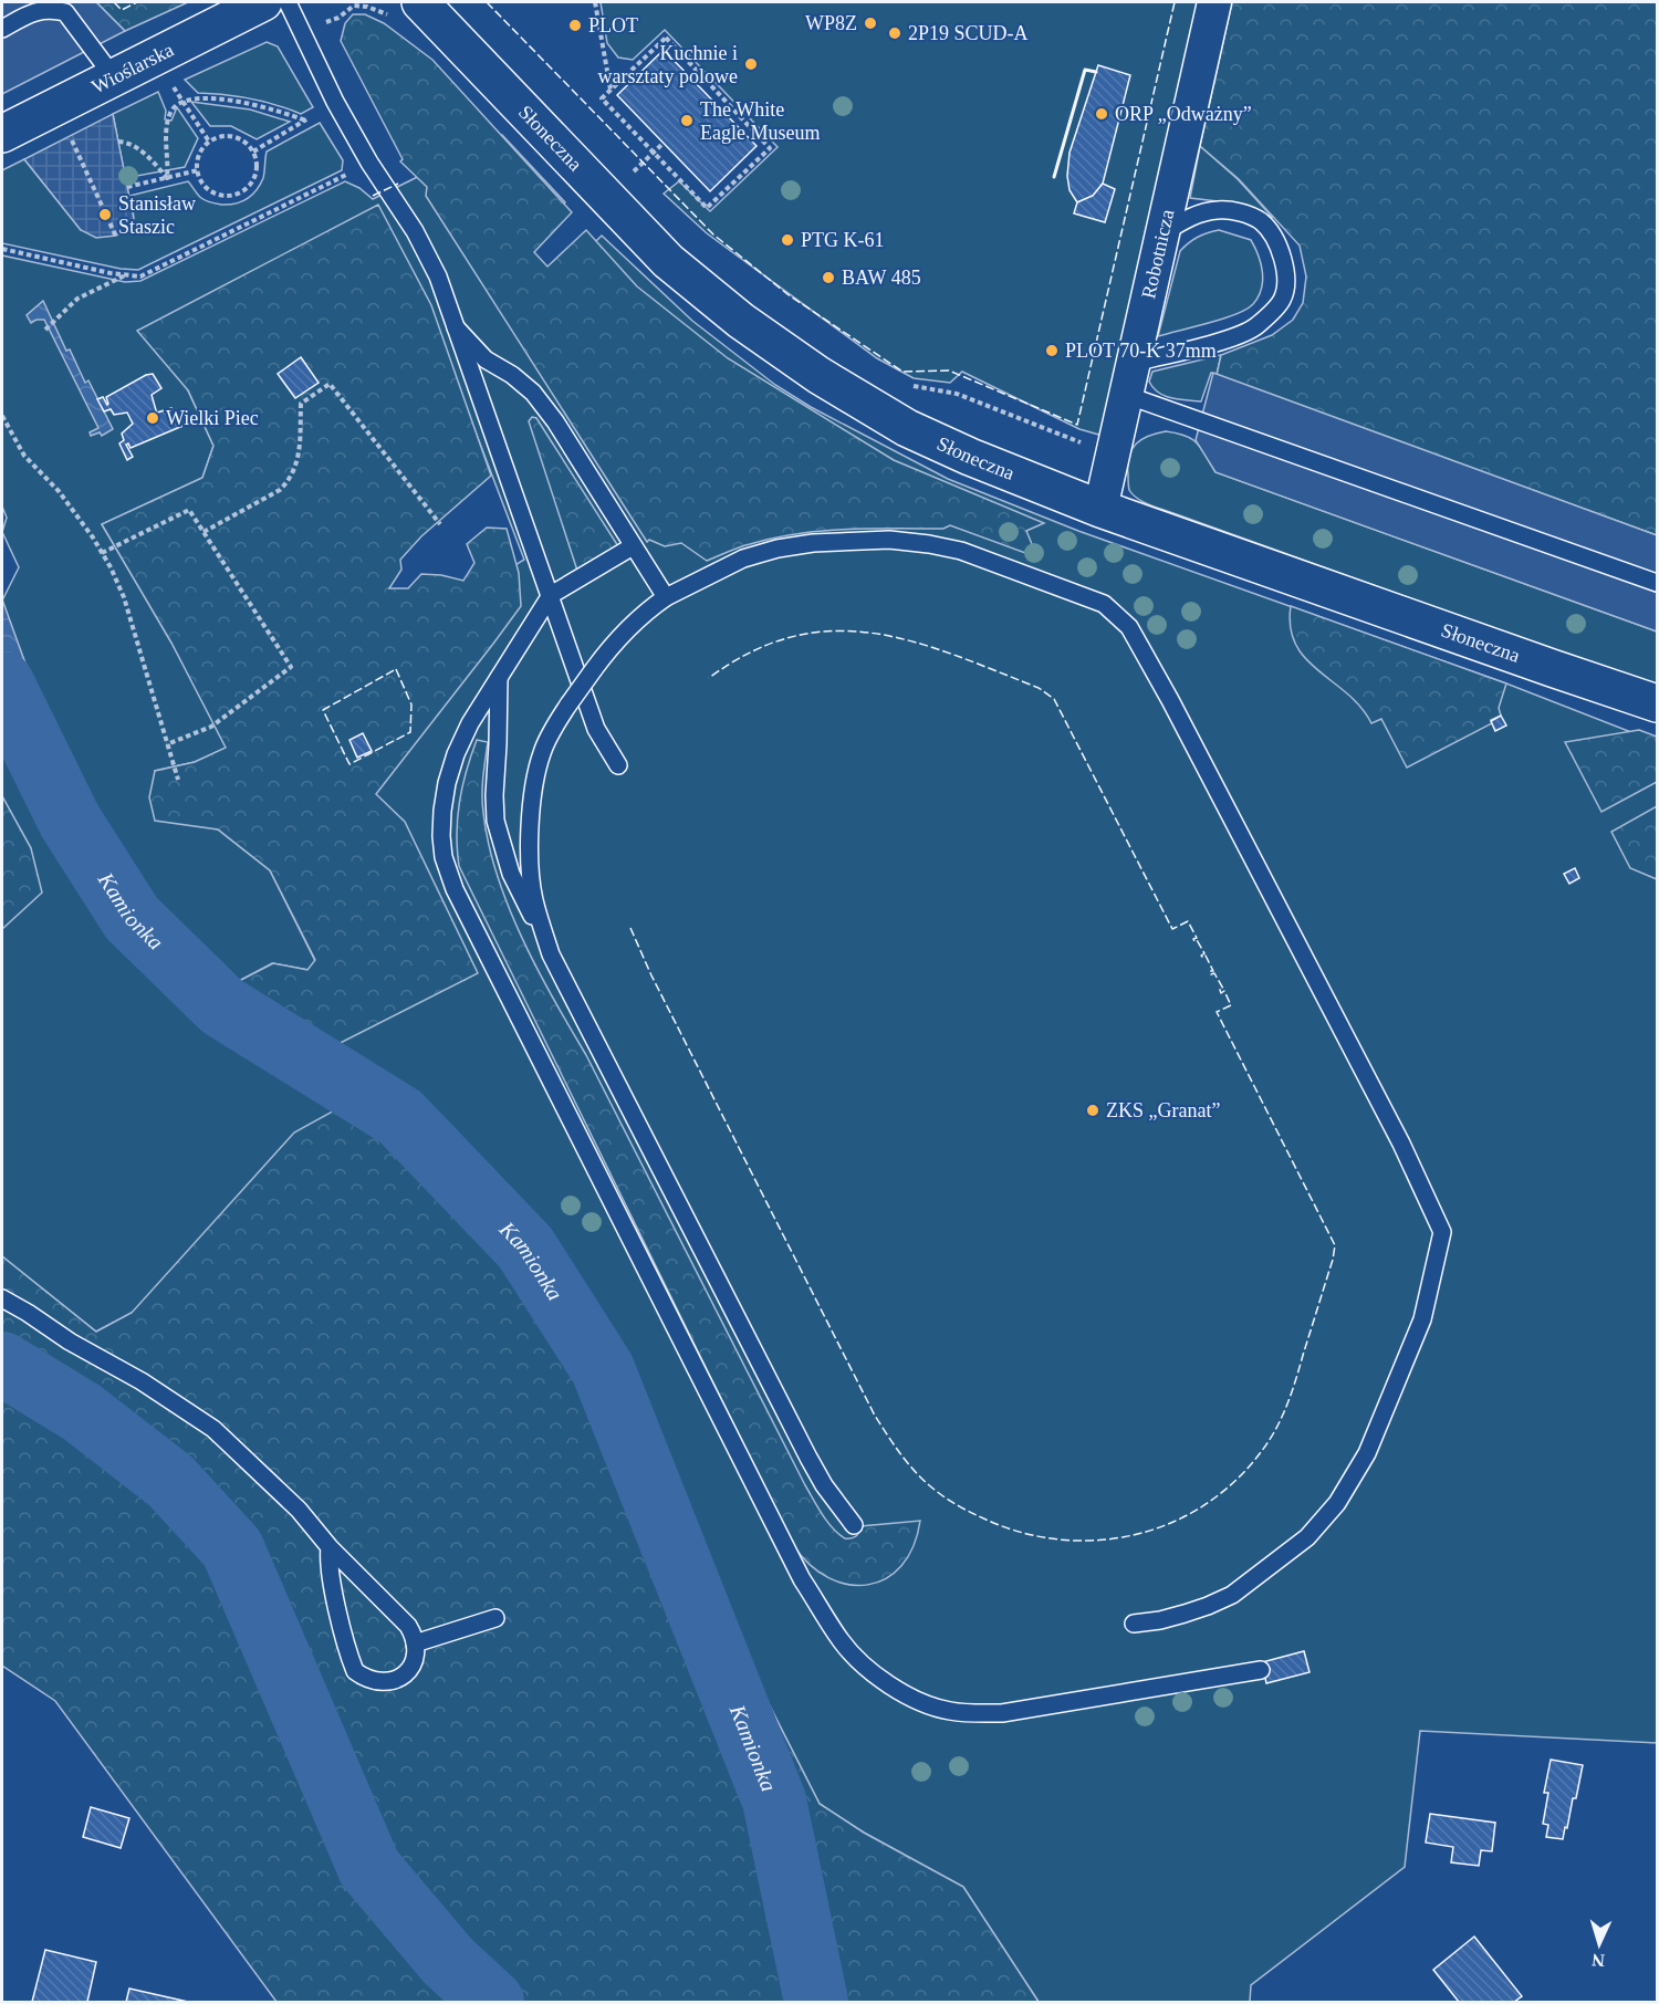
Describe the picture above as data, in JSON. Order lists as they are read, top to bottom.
{
  "streets": {
    "street": ["Wioślarska", "Słoneczna", "Robotnicza"]
  },
  "crossings": [
    ["Słoneczna", "Robotnicza"]
  ],
  "water": ["Kamionka"],
  "places": [
    "WP8Z",
    "PLOT",
    "2P19 SCUD-A",
    "Kuchnie i warsztaty polowe",
    "ORP „Odważny”",
    "The White Eagle Museum",
    "Stanisław Staszic",
    "PTG K-61",
    "BAW 485",
    "PLOT 70-K 37mm",
    "Wielki Piec",
    "ZKS „Granat”"
  ],
  "north": "bottom"
}
